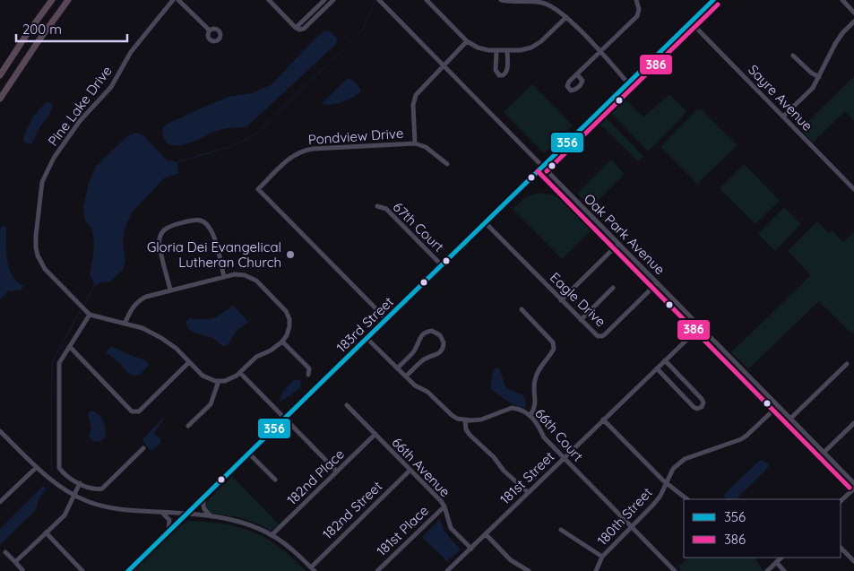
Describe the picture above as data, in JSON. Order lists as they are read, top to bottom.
{
  "streets": {
    "street": [
      "Sayre Avenue",
      "Pine Lake Drive",
      "Pondview Drive",
      "67th Court",
      "Oak Park Avenue",
      "Eagle Drive",
      "183rd Street",
      "66th Court",
      "66th Avenue",
      "182nd Place",
      "181st Street",
      "182nd Street",
      "180th Street",
      "181st Place"
    ]
  },
  "crossings": [
    ["Sayre Avenue", "183rd Street"],
    ["Pondview Drive", "183rd Street"],
    ["67th Court", "183rd Street"],
    ["Oak Park Avenue", "Eagle Drive"],
    ["Oak Park Avenue", "183rd Street"],
    ["Oak Park Avenue", "181st Street"],
    ["Oak Park Avenue", "180th Street"],
    ["Eagle Drive", "183rd Street"],
    ["66th Court", "181st Street"],
    ["66th Court", "180th Street"],
    ["66th Avenue", "182nd Place"],
    ["66th Avenue", "181st Street"],
    ["66th Avenue", "182nd Street"],
    ["66th Avenue", "181st Place"]
  ],
  "places": ["Gloria Dei Evangelical Lutheran Church"],
  "lines": ["transit line 356", "transit line 386"],
  "legend": ["356", "386"],
  "scale_bar": "200 m"
}
